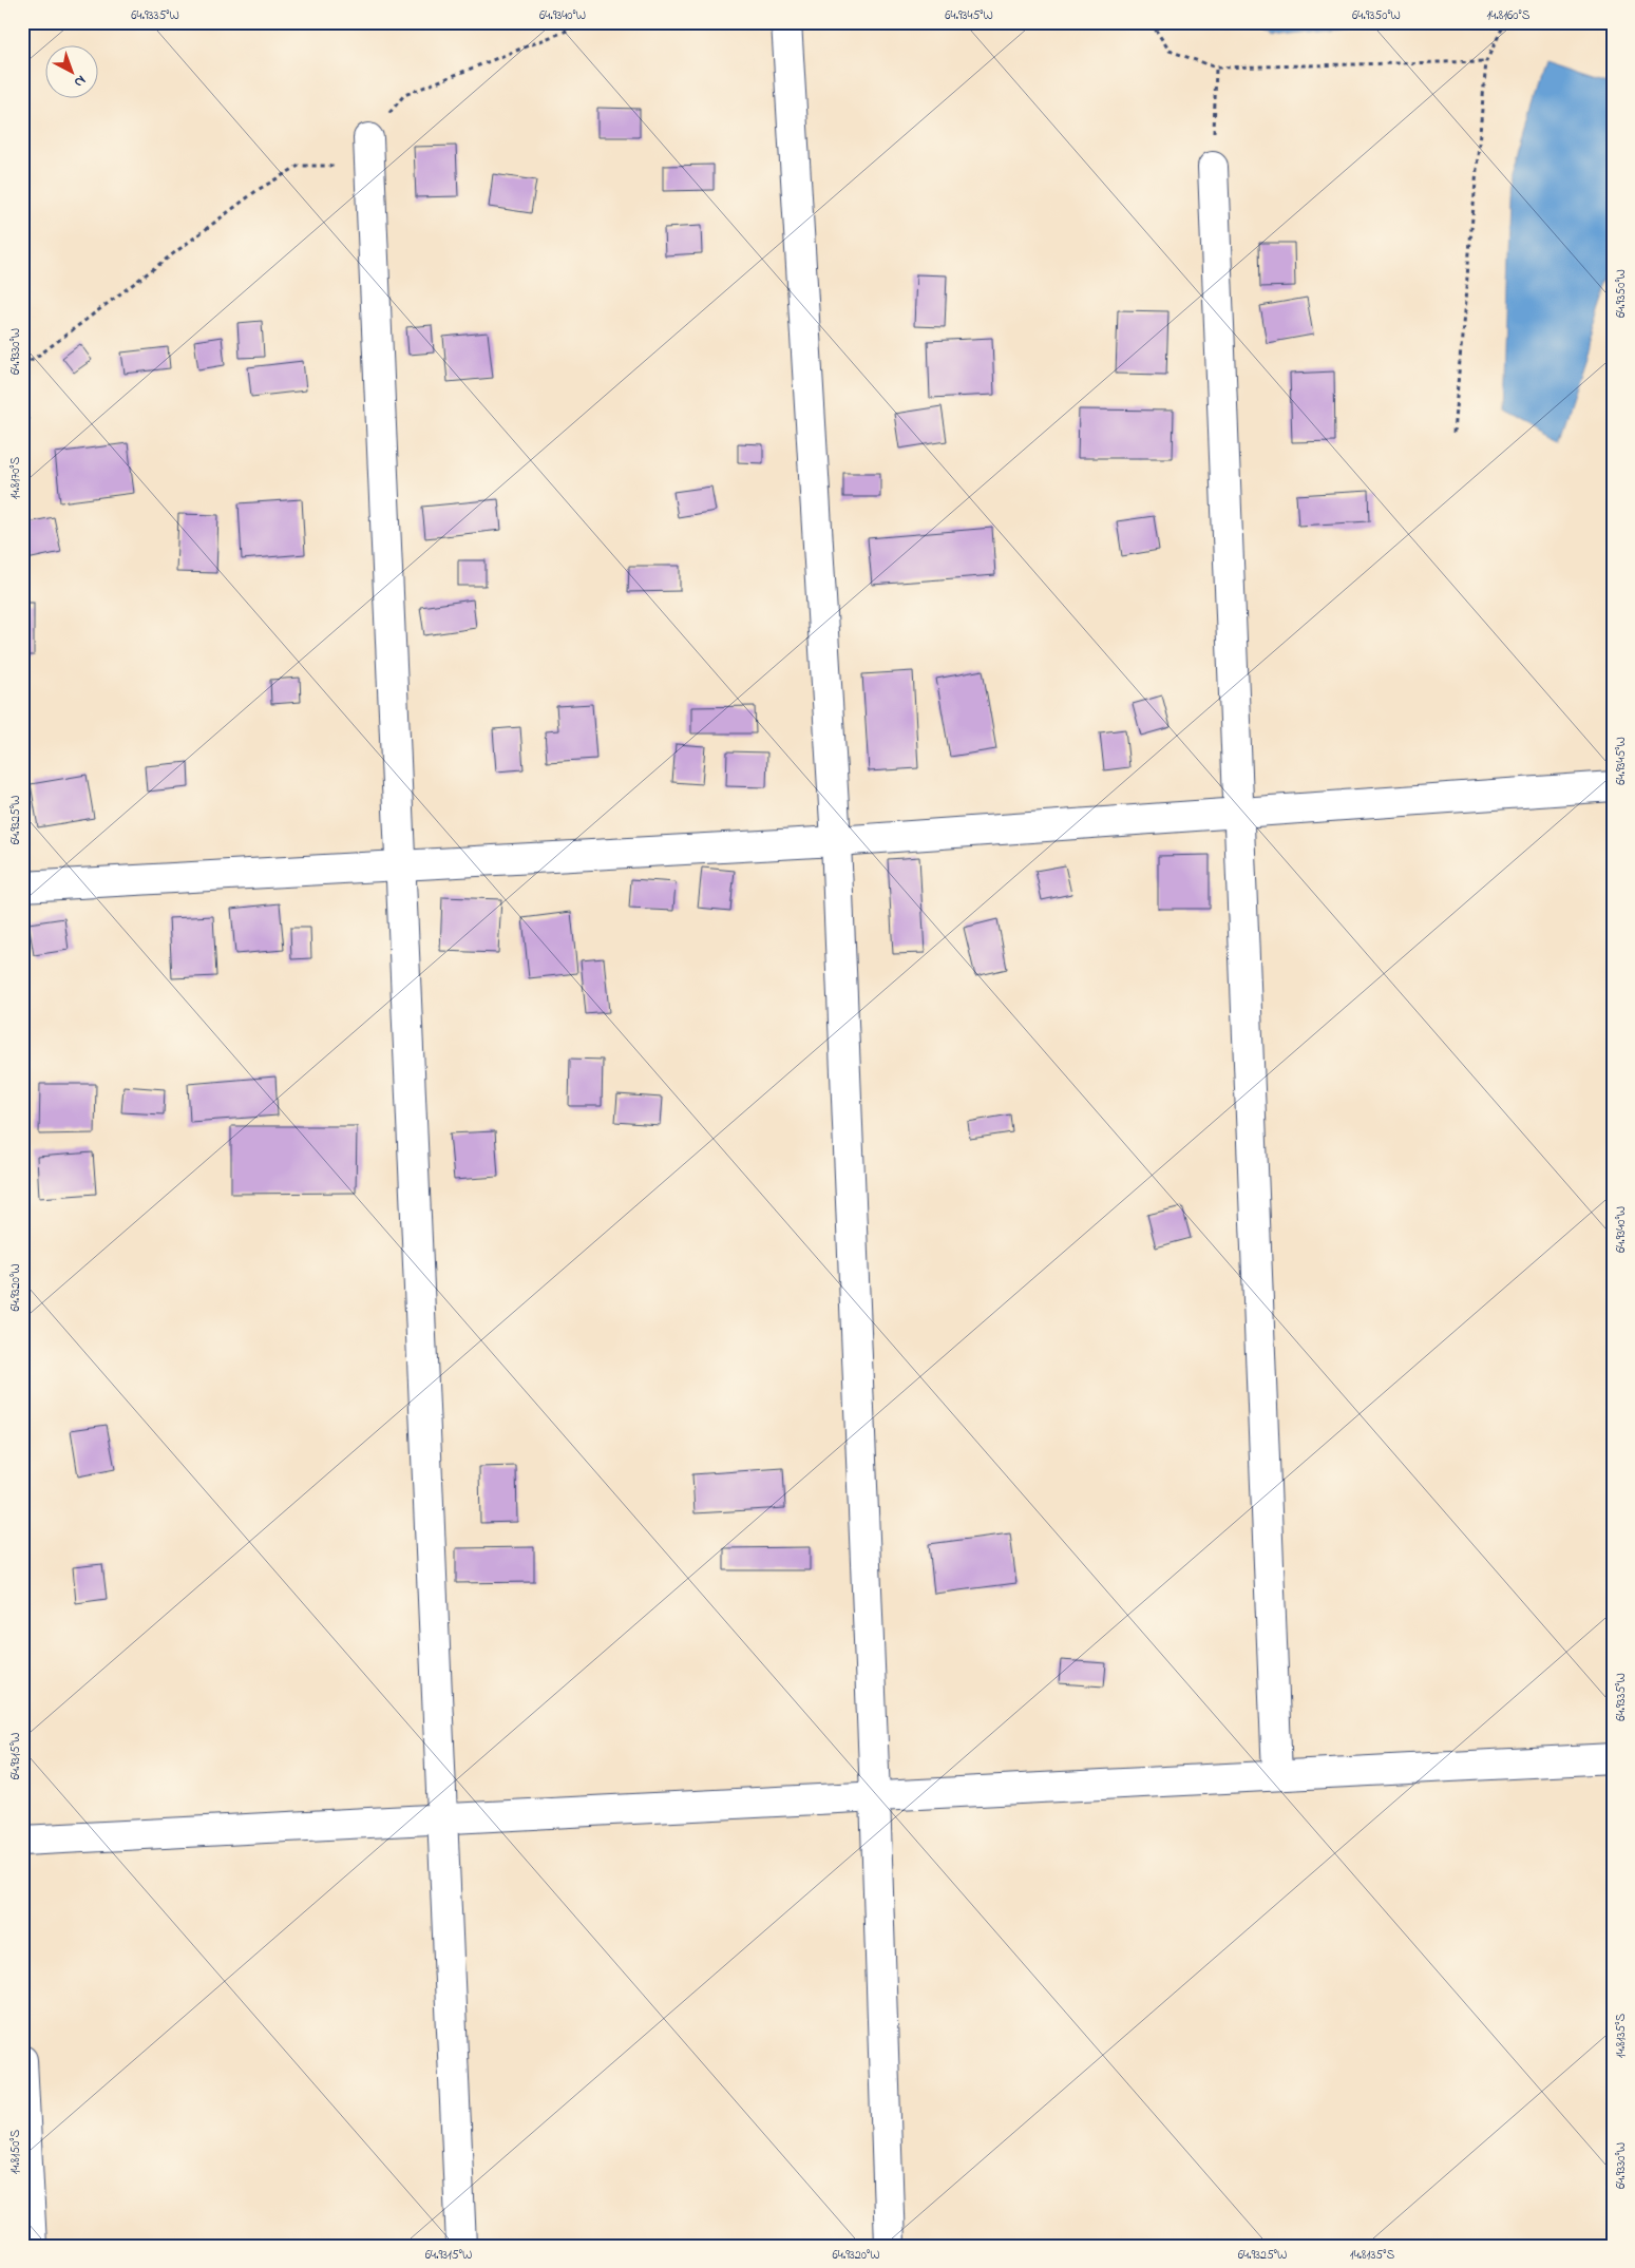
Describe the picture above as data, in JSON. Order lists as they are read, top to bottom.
{
  "north": "bottom right",
  "coordinates": [
    "64.9335°W",
    "64.9340°W",
    "64.9345°W",
    "64.9350°W",
    "14.8160°S",
    "64.9330°W",
    "14.8170°S",
    "64.9325°W",
    "64.9320°W",
    "64.9315°W",
    "14.8135°S",
    "14.8150°S"
  ]
}
